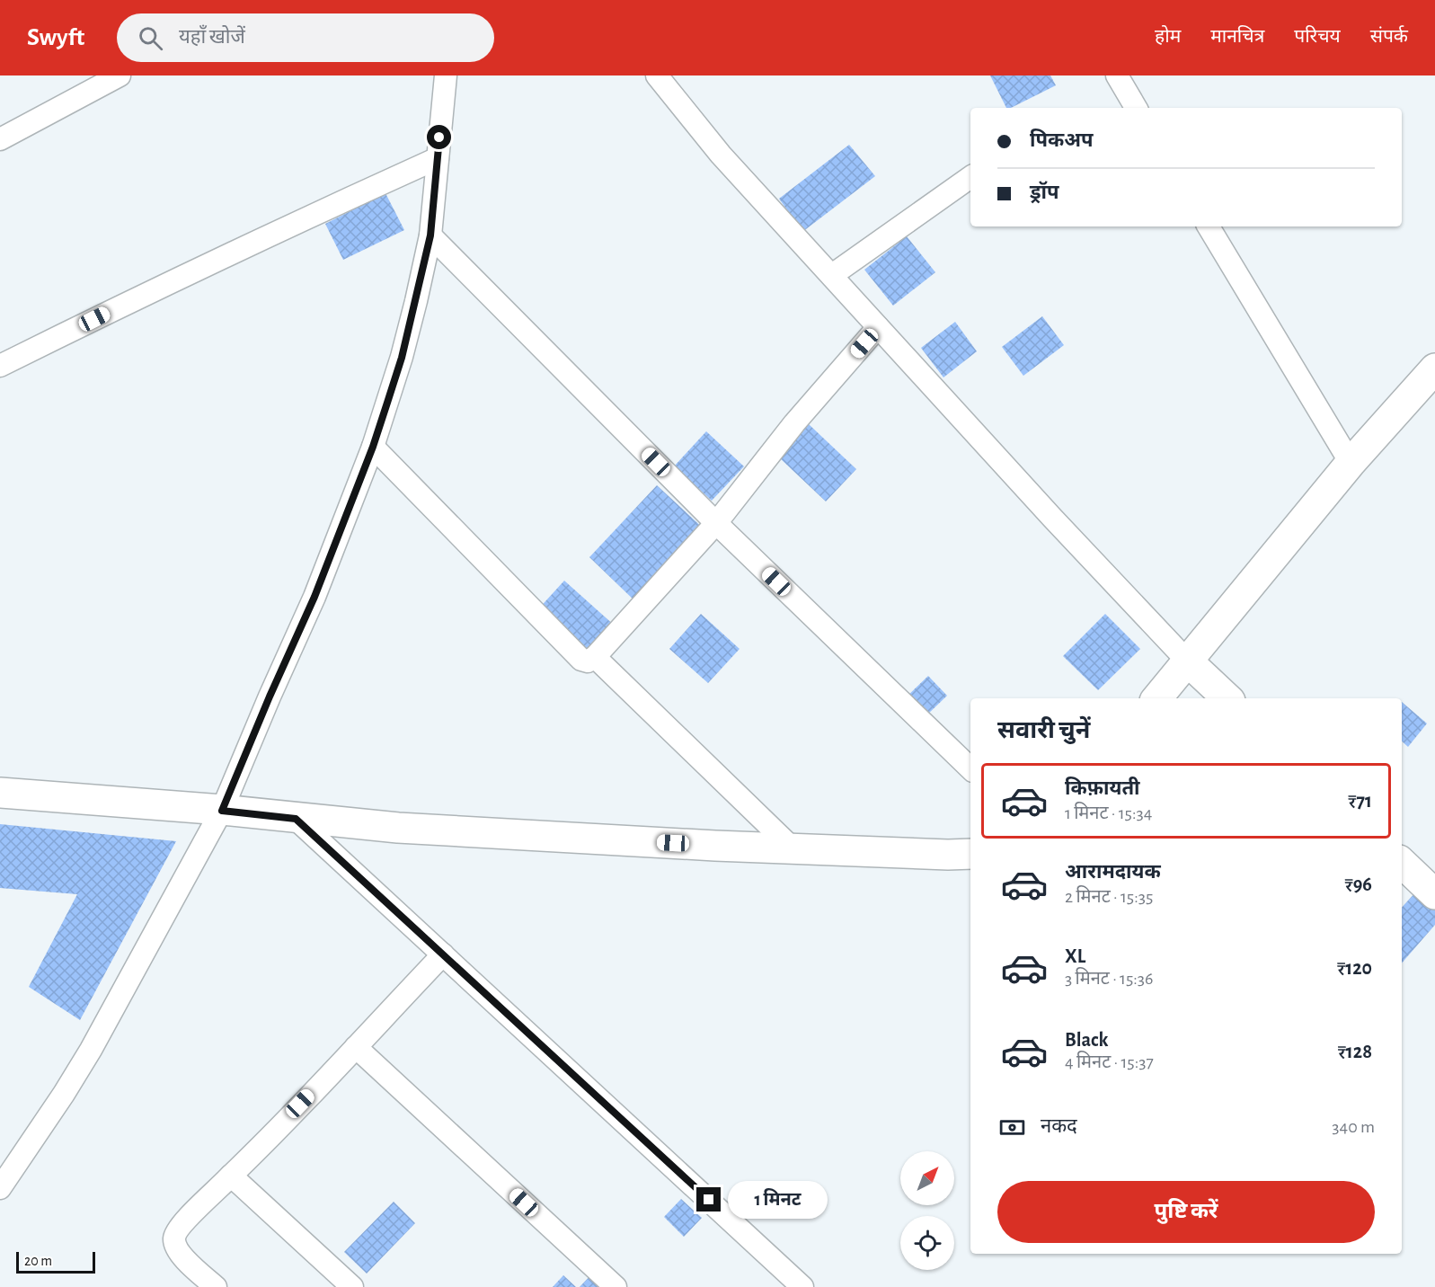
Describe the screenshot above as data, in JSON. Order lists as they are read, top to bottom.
{
  "scale_bar": "20 m",
  "north": "top right",
  "page": {
    "header": "Swyft",
    "search": "यहाँ खोजें",
    "nav": [
      "होम",
      "मानचित्र",
      "परिचय",
      "संपर्क"
    ],
    "banner": ["पिकअप", "ड्रॉप"],
    "heading": "सवारी चुनें",
    "list": [
      {
        "name": "किफ़ायती",
        "note": "1 मिनट · 15:34",
        "value": "₹71"
      },
      {
        "name": "आरामदायक",
        "note": "2 मिनट · 15:35",
        "value": "₹96"
      },
      {
        "name": "XL",
        "note": "3 मिनट · 15:36",
        "value": "₹120"
      },
      {
        "name": "Black",
        "note": "4 मिनट · 15:37",
        "value": "₹128"
      }
    ],
    "pay": ["नकद", "340 m"],
    "buttons": "पुष्टि करें",
    "bubble": "1 मिनट",
    "scale": "20 m"
  }
}
